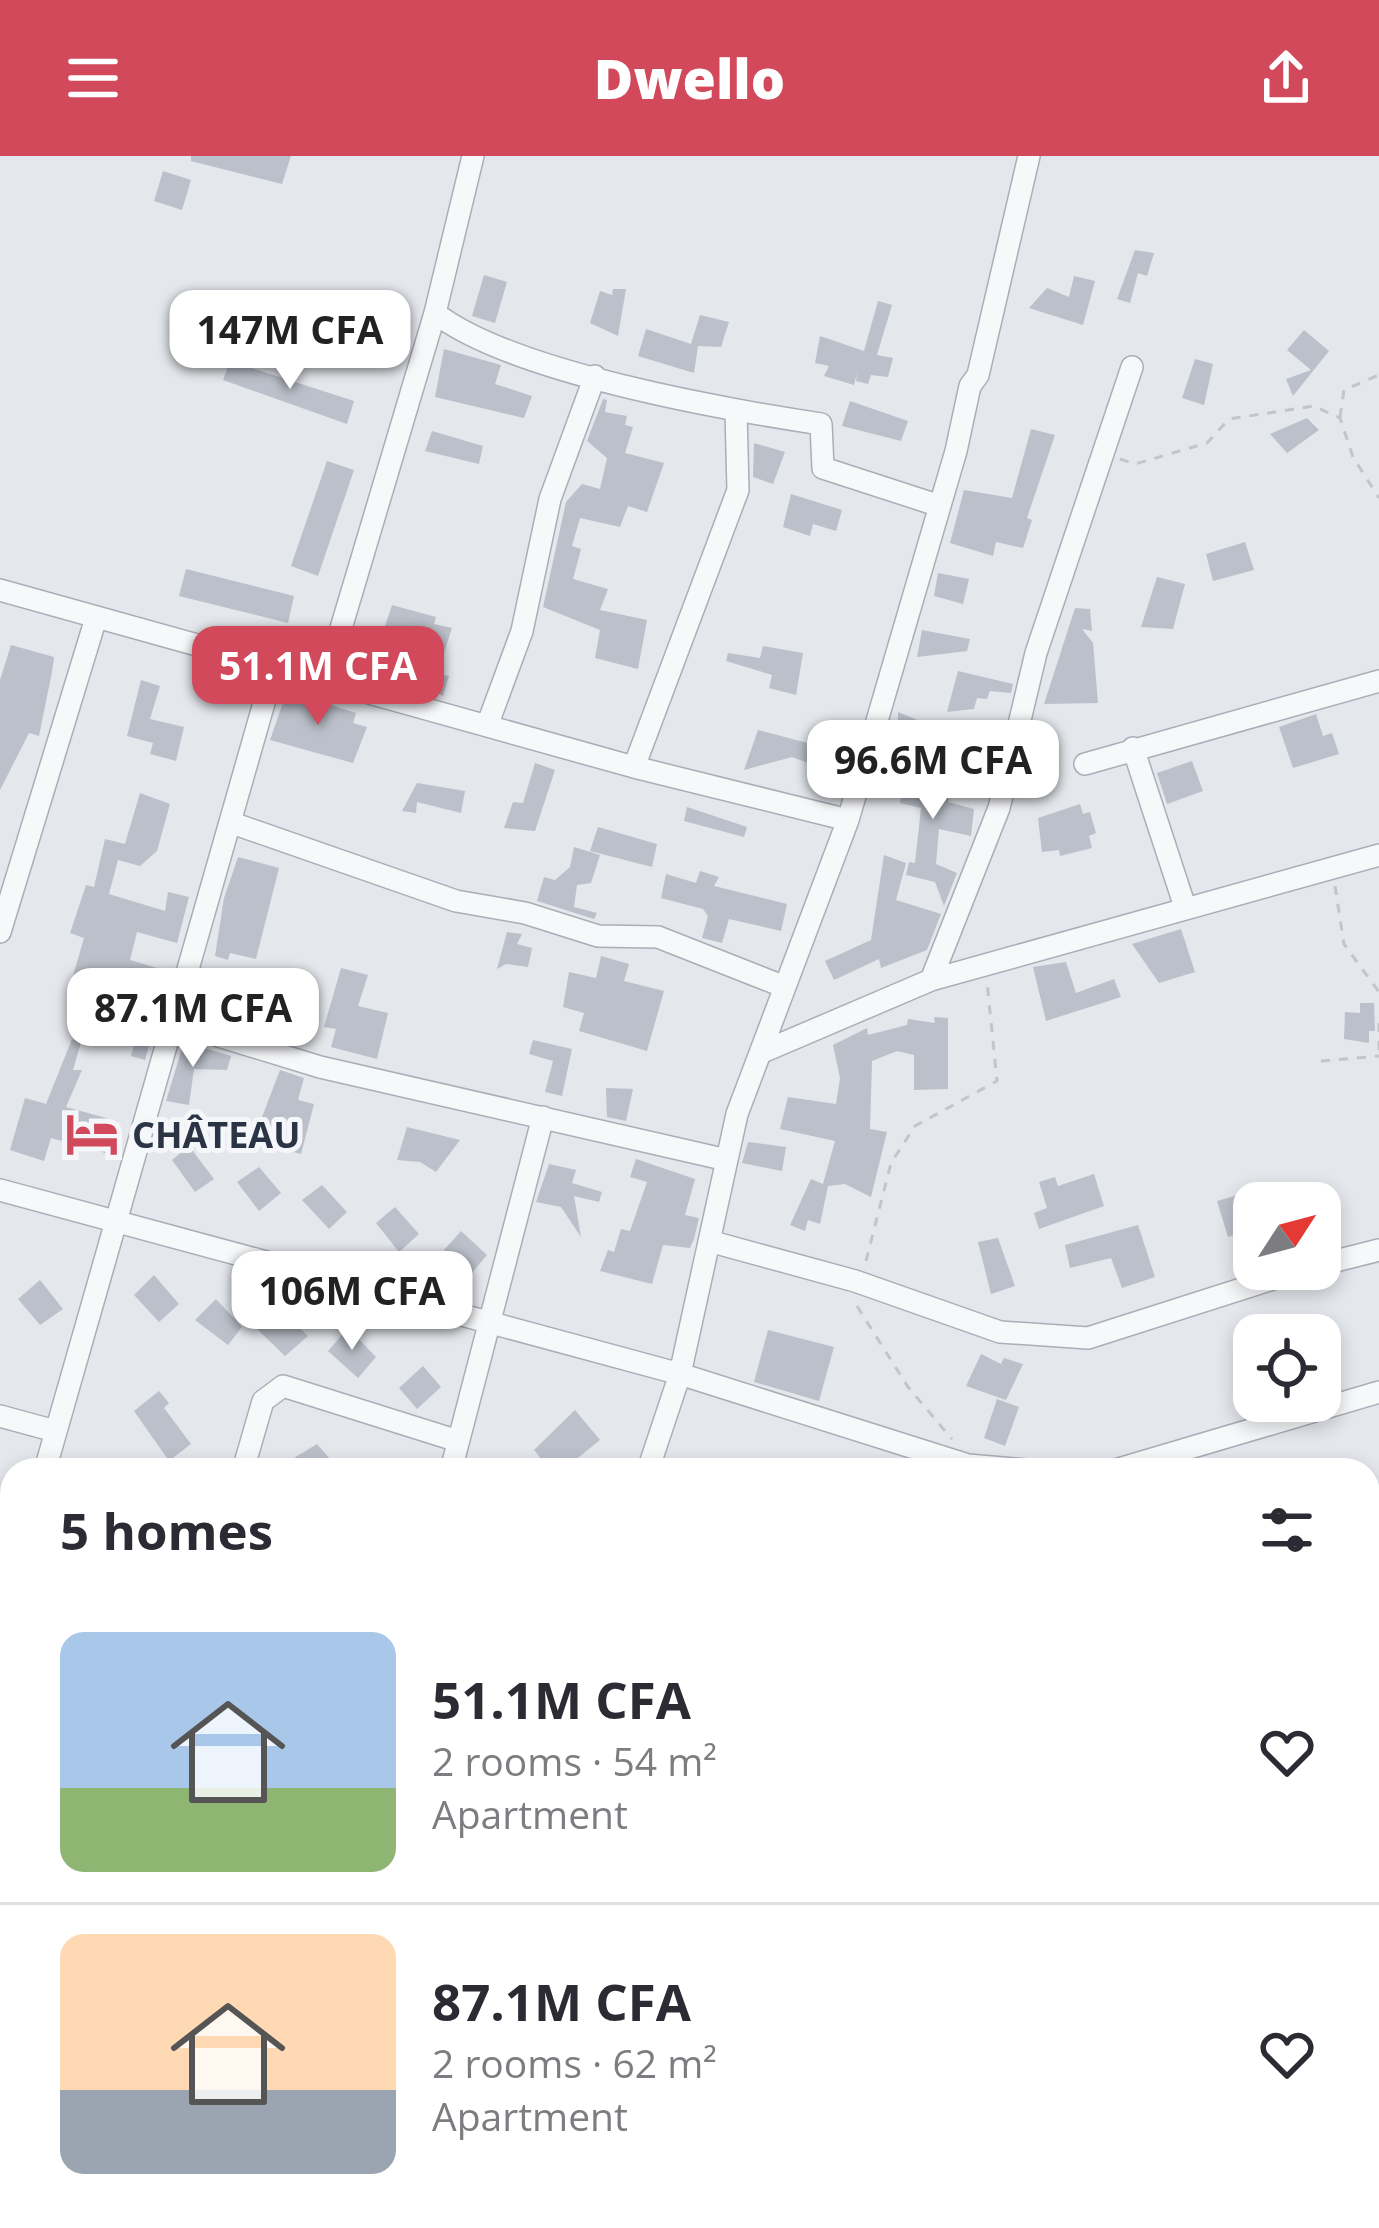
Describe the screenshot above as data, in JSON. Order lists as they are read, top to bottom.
{
  "places": {
    "hotel": ["CHÂTEAU"]
  },
  "north": "top right",
  "page": {
    "header": "Dwello",
    "price": [
      "147M CFA",
      "51.1M CFA",
      "96.6M CFA",
      "87.1M CFA",
      "106M CFA"
    ],
    "heading": "5 homes",
    "list": [
      {
        "name": "51.1M CFA",
        "note": "2 rooms · 54 m² · Apartment"
      },
      {
        "name": "87.1M CFA",
        "note": "2 rooms · 62 m² · Apartment"
      }
    ]
  }
}
